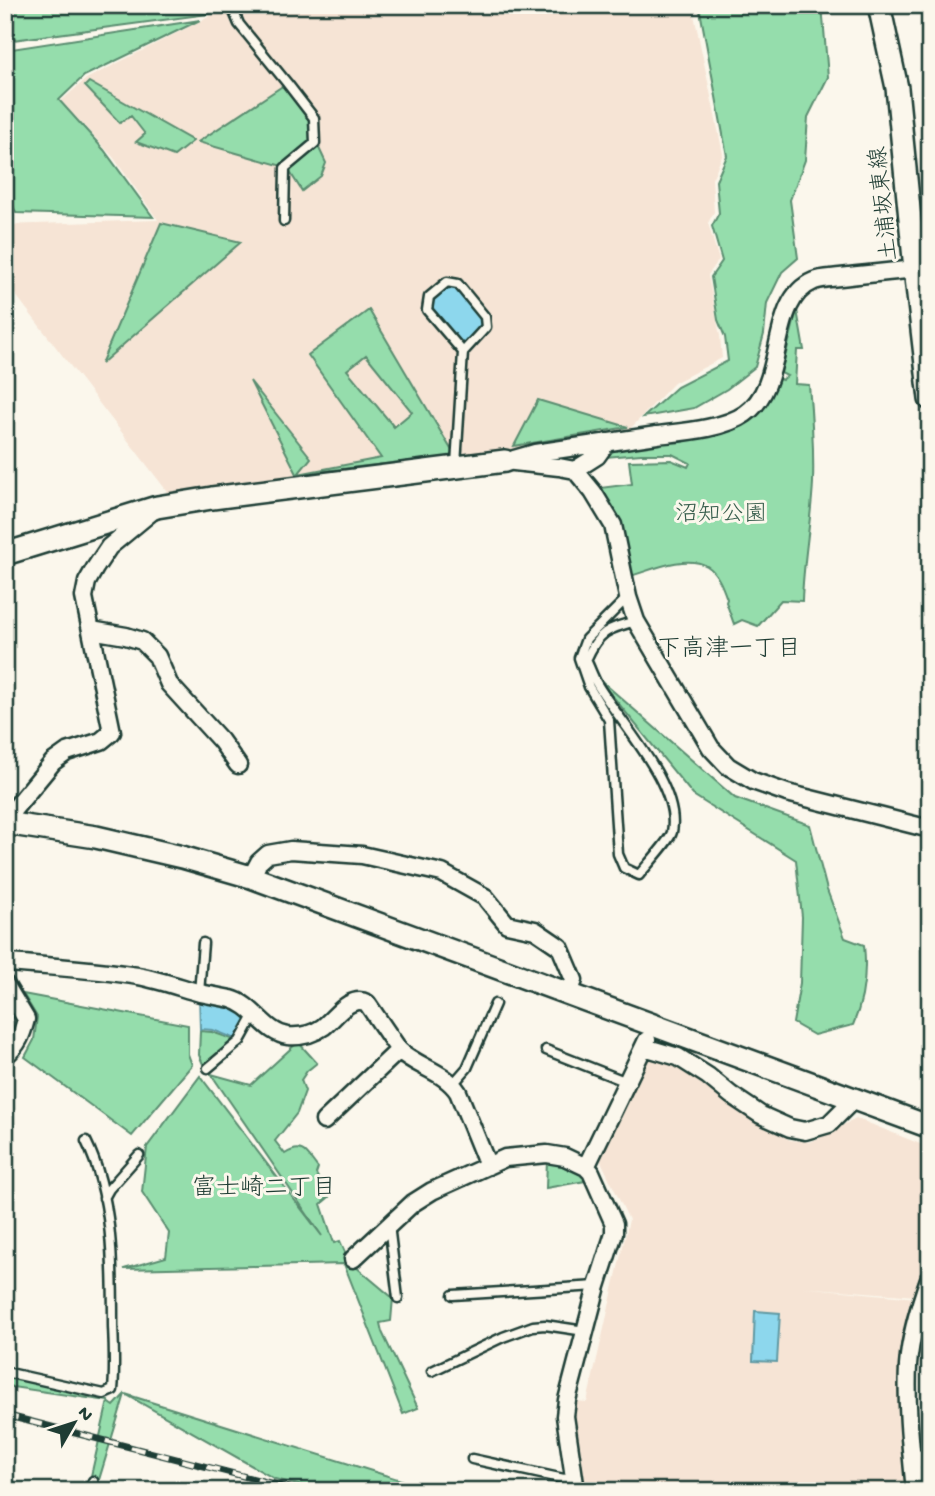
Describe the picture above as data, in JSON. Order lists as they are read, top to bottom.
{
  "streets": {
    "street": ["土浦坂東線"]
  },
  "districts": ["下高津一丁目", "富士崎二丁目"],
  "parks": ["沼知公園"],
  "north": "top right"
}
